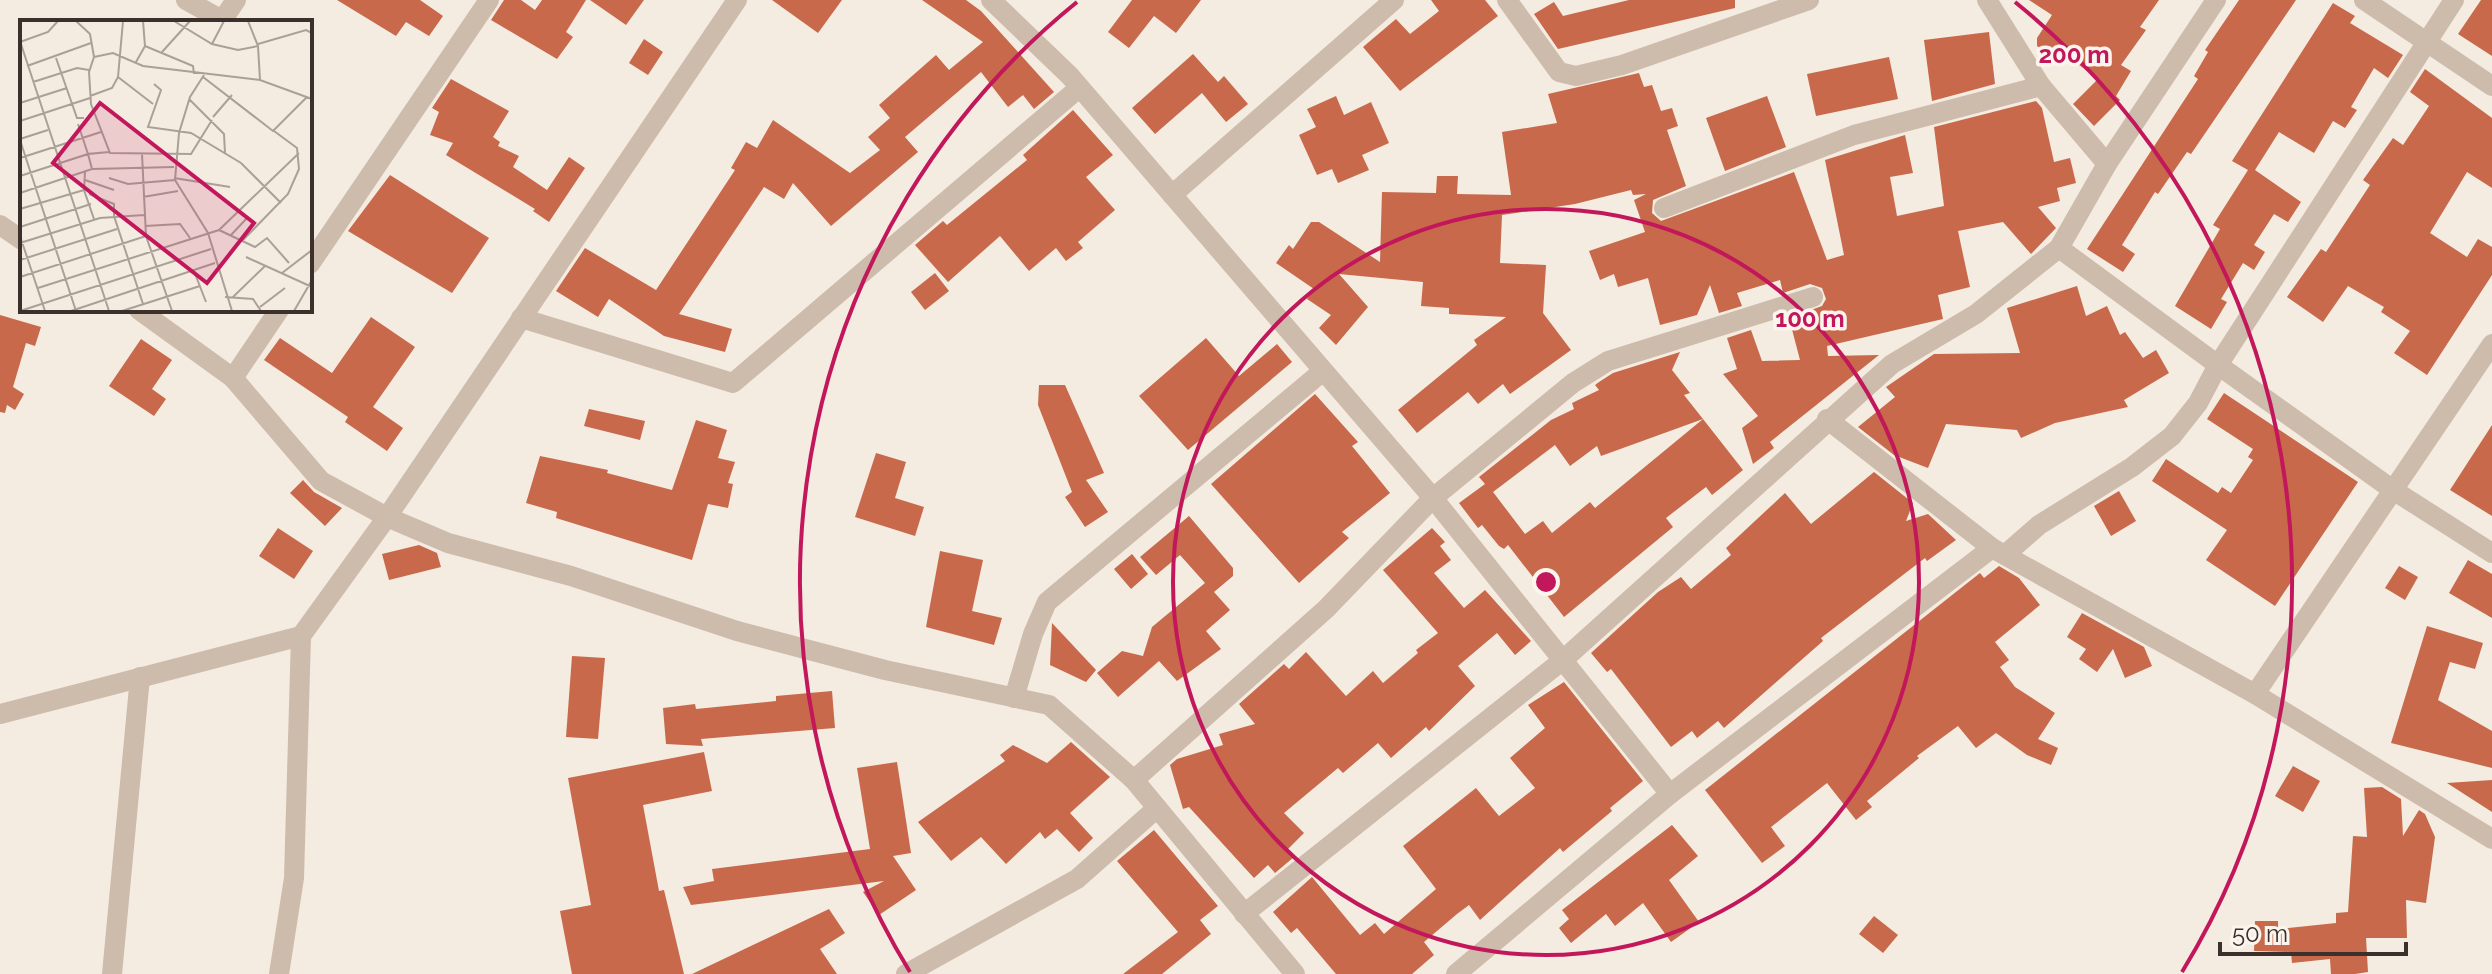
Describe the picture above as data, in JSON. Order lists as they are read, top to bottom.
{
  "scale_bar": "50 m",
  "rings": ["200 m", "100 m"]
}
